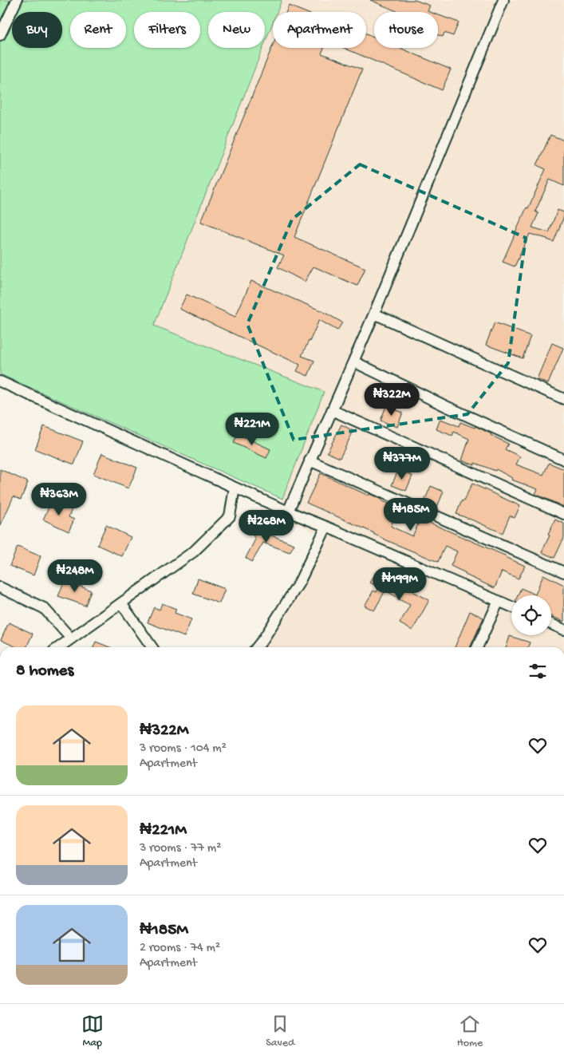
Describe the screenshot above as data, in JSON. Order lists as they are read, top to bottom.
{
  "page": {
    "chip": [
      "Buy",
      "Rent",
      "Filters",
      "New",
      "Apartment",
      "House"
    ],
    "price": [
      "₦322M",
      "₦221M",
      "₦377M",
      "₦363M",
      "₦185M",
      "₦268M",
      "₦248M",
      "₦199M"
    ],
    "heading": "8 homes",
    "list": [
      {
        "name": "₦322M",
        "note": "3 rooms · 104 m² · Apartment"
      },
      {
        "name": "₦221M",
        "note": "3 rooms · 77 m² · Apartment"
      },
      {
        "name": "₦185M",
        "note": "2 rooms · 74 m² · Apartment"
      }
    ],
    "tabs": ["Map", "Saved", "Home"]
  }
}
